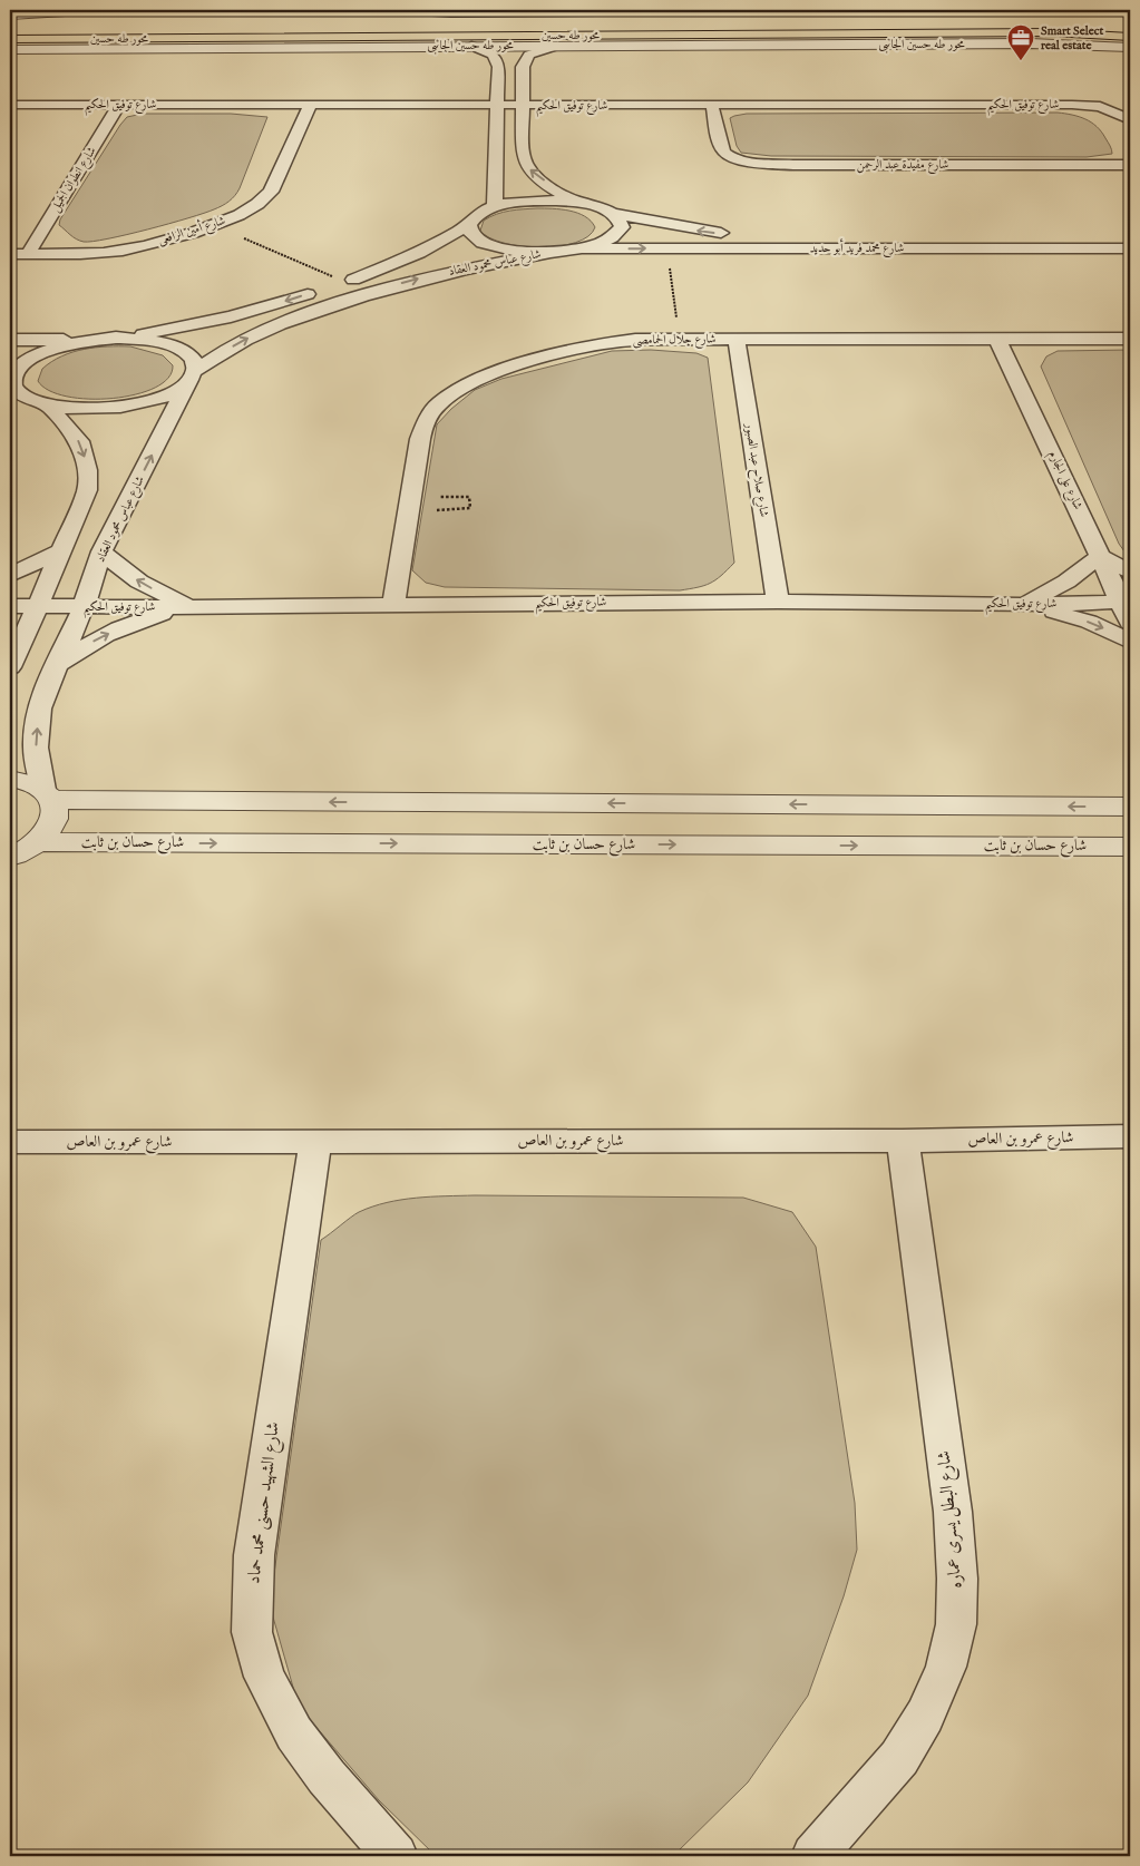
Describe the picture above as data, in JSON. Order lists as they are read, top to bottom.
{
  "streets": {
    "main road": ["محور طه حسين"],
    "street": [
      "محور طه حسين الجانبى",
      "شارع توفيق الحكيم",
      "شارع مفيدة عبد الرحمن",
      "شارع انطوان الجميل",
      "شارع أمين الرافعى",
      "شارع محمد فريد أبو حديد",
      "شارع عباس محمود العقاد",
      "شارع جلال الحمامصى",
      "شارع صلاح عبد الصبور",
      "شارع على الجارم",
      "شارع حسان بن ثابت",
      "شارع عمرو بن العاص",
      "شارع الشهيد حسنى محمد حماد",
      "شارع البطل يسرى عماره"
    ]
  },
  "crossings": [
    ["شارع توفيق الحكيم", "شارع مفيدة عبد الرحمن"],
    ["شارع توفيق الحكيم", "شارع انطوان الجميل"],
    ["شارع توفيق الحكيم", "شارع أمين الرافعى"],
    ["شارع توفيق الحكيم", "شارع عباس محمود العقاد"],
    ["شارع توفيق الحكيم", "شارع جلال الحمامصى"],
    ["شارع توفيق الحكيم", "شارع صلاح عبد الصبور"],
    ["شارع توفيق الحكيم", "شارع على الجارم"],
    ["شارع انطوان الجميل", "شارع أمين الرافعى"],
    ["شارع جلال الحمامصى", "شارع صلاح عبد الصبور"],
    ["شارع جلال الحمامصى", "شارع على الجارم"],
    ["شارع عمرو بن العاص", "شارع الشهيد حسنى محمد حماد"],
    ["شارع عمرو بن العاص", "شارع البطل يسرى عماره"]
  ],
  "places": {
    "office": ["Smart Select real estate"]
  }
}
